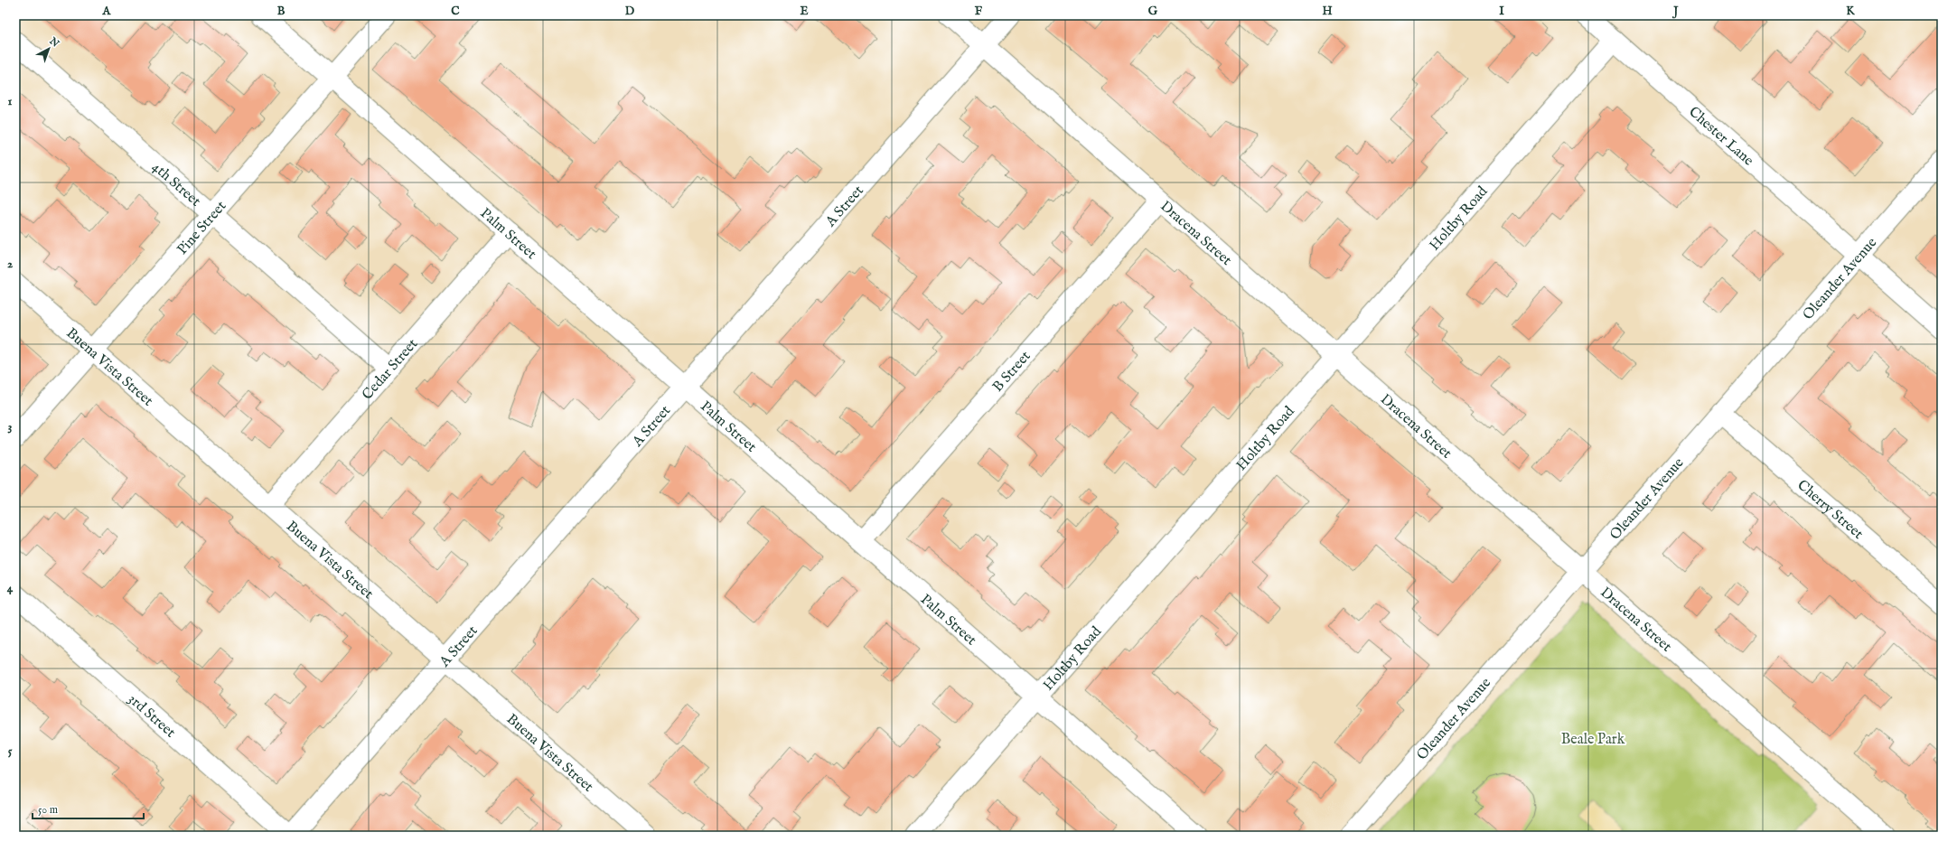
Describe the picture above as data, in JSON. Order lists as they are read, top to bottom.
{
  "streets": {
    "street": [
      "Chester Lane",
      "4th Street",
      "A Street",
      "Holtby Road",
      "Pine Street",
      "Palm Street",
      "Dracena Street",
      "Oleander Avenue",
      "Buena Vista Street",
      "Cedar Street",
      "B Street",
      "Cherry Street",
      "3rd Street"
    ]
  },
  "crossings": [
    ["Chester Lane", "Holtby Road"],
    ["Chester Lane", "Oleander Avenue"],
    ["4th Street", "Pine Street"],
    ["4th Street", "Cedar Street"],
    ["A Street", "Palm Street"],
    ["A Street", "Dracena Street"],
    ["A Street", "Buena Vista Street"],
    ["A Street", "3rd Street"],
    ["Holtby Road", "Palm Street"],
    ["Holtby Road", "Dracena Street"],
    ["Pine Street", "Palm Street"],
    ["Pine Street", "Buena Vista Street"],
    ["Palm Street", "Cedar Street"],
    ["Palm Street", "B Street"],
    ["Dracena Street", "Oleander Avenue"],
    ["Dracena Street", "B Street"],
    ["Oleander Avenue", "Cherry Street"],
    ["Buena Vista Street", "Cedar Street"]
  ],
  "parks": ["Beale Park"],
  "scale_bar": "50 m",
  "north": "top right",
  "grid": {
    "columns": [
      "A",
      "B",
      "C",
      "D",
      "E",
      "F",
      "G",
      "H",
      "I",
      "J",
      "K"
    ],
    "rows": [
      "1",
      "2",
      "3",
      "4",
      "5"
    ]
  }
}
